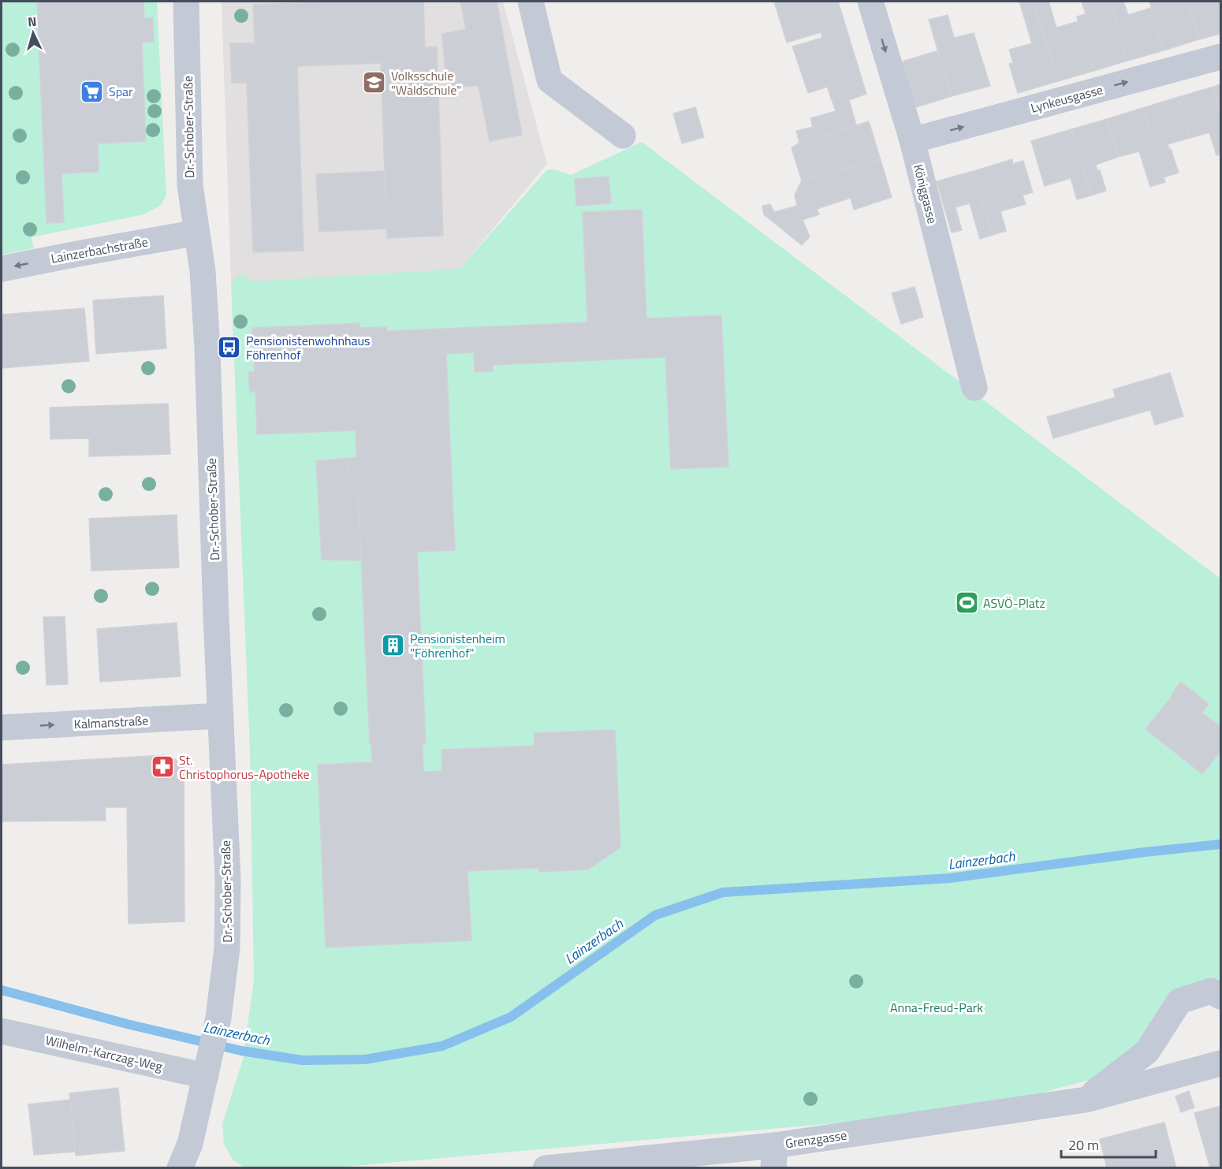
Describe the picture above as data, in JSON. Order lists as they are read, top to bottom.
{
  "streets": {
    "street": [
      "Lynkeusgasse",
      "Dr.-Schober-Straße",
      "Königgasse",
      "Lainzerbachstraße",
      "Kalmanstraße",
      "Wilhelm-Karczag-Weg",
      "Grenzgasse"
    ]
  },
  "crossings": [
    ["Lynkeusgasse", "Königgasse"],
    ["Dr.-Schober-Straße", "Lainzerbachstraße"],
    ["Dr.-Schober-Straße", "Kalmanstraße"],
    ["Dr.-Schober-Straße", "Wilhelm-Karczag-Weg"]
  ],
  "one_way": [
    "Lynkeusgasse",
    "Königgasse",
    "Lainzerbachstraße",
    "Kalmanstraße"
  ],
  "water": ["Lainzerbach"],
  "parks": ["Anna-Freud-Park"],
  "places": {
    "school or university": ["Volksschule \"Waldschule\""],
    "supermarket": ["Spar"],
    "bus stop": ["Pensionistenwohnhaus Föhrenhof"],
    "sports": ["ASVÖ-Platz"],
    "building": ["Pensionistenheim \"Föhrenhof\""],
    "pharmacy": ["St. Christophorus-Apotheke"]
  },
  "scale_bar": "20 m",
  "north": "top"
}
